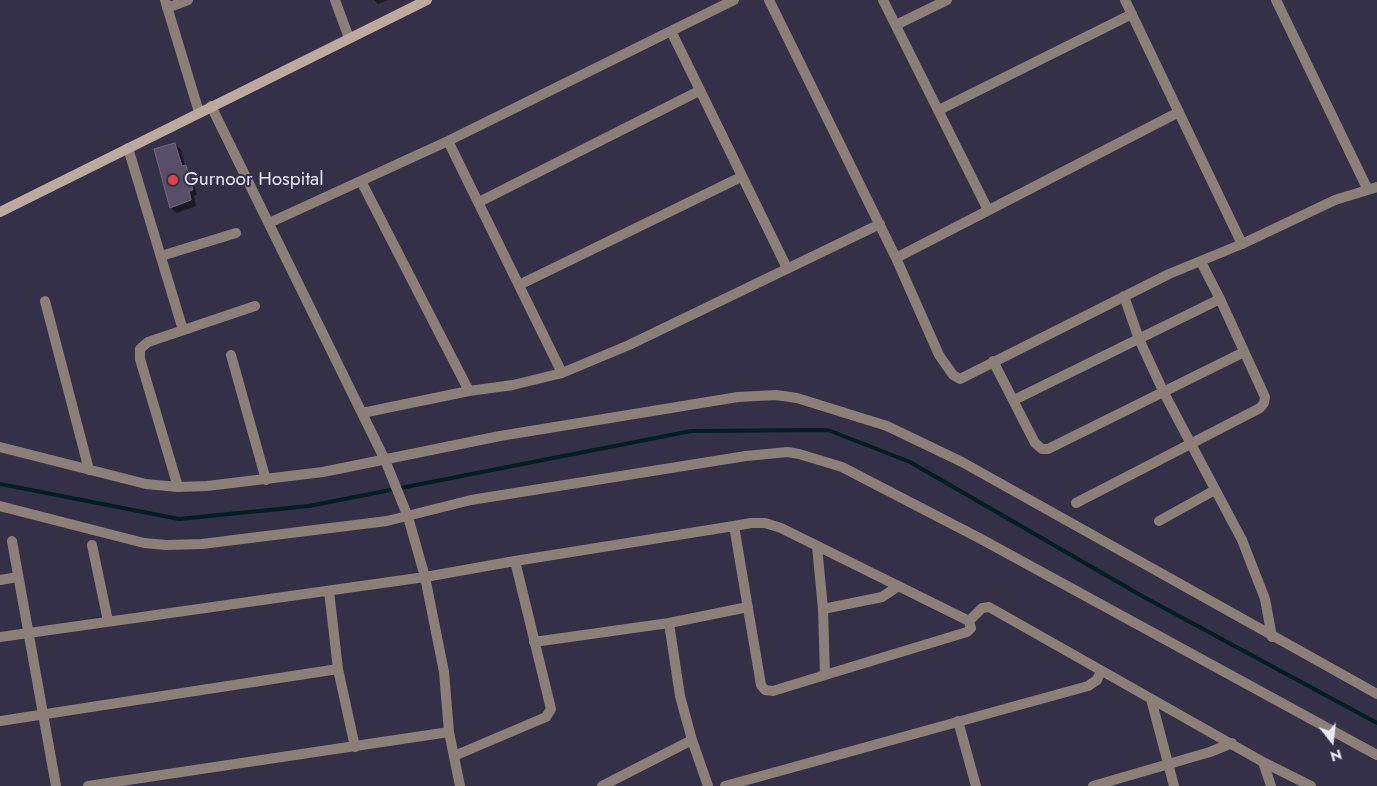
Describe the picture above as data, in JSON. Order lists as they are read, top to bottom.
{
  "places": ["Gurnoor Hospital"],
  "north": "bottom"
}
